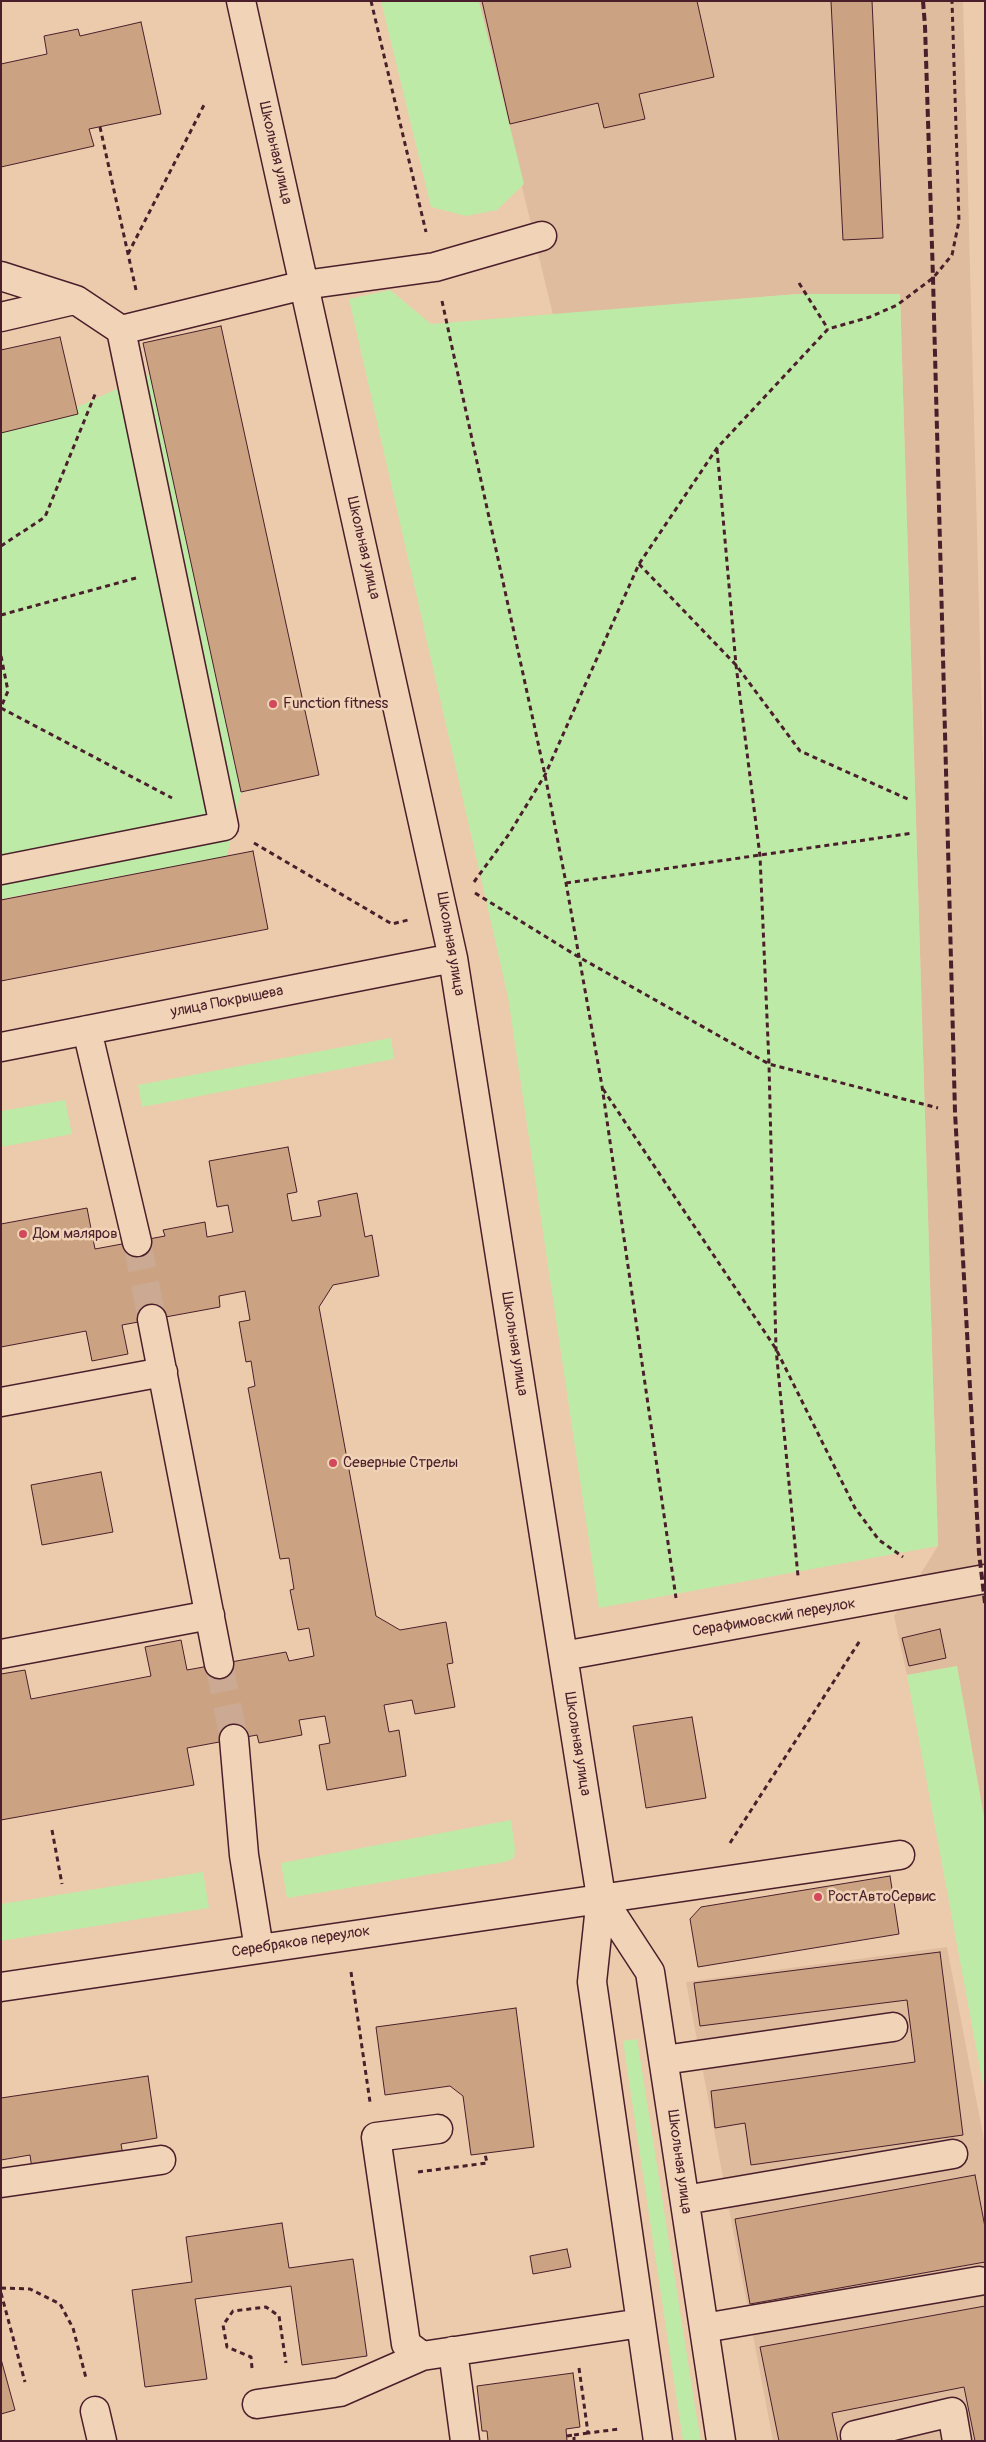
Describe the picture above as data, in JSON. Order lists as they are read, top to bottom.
{
  "streets": {
    "street": [
      "Школьная улица",
      "улица Покрышева",
      "Серафимовский переулок",
      "Серебряков переулок"
    ]
  },
  "crossings": [
    ["Школьная улица", "улица Покрышева"],
    ["Школьная улица", "Серафимовский переулок"],
    ["Школьная улица", "Серебряков переулок"]
  ],
  "places": [
    "Function fitness",
    "Дом маляров",
    "Северные Стрелы",
    "РостАвтоСервис"
  ]
}
